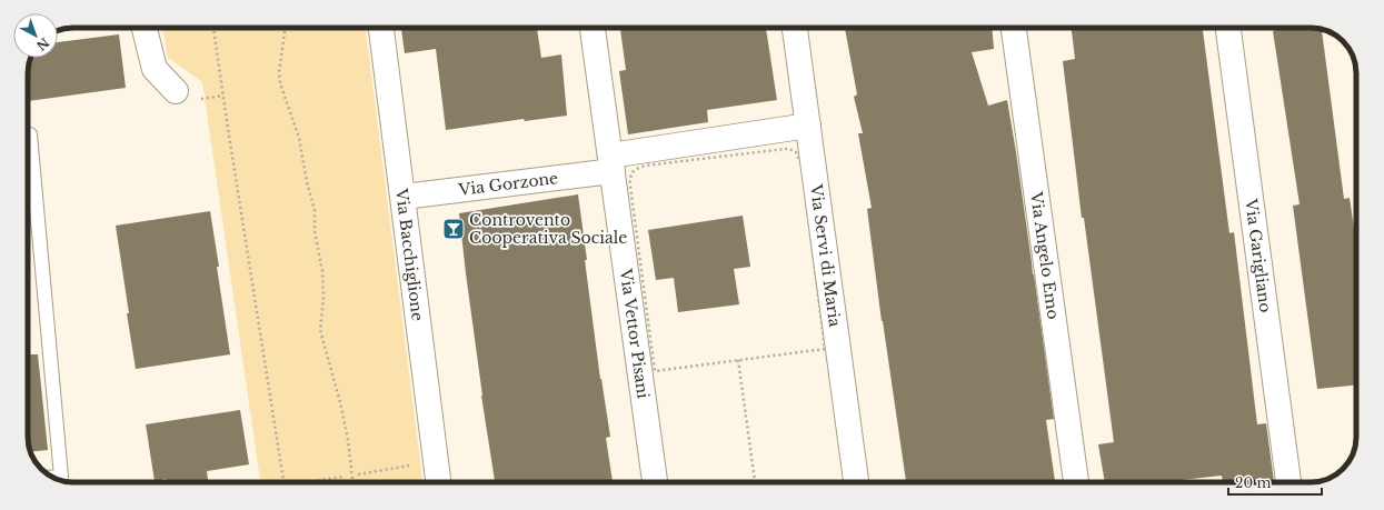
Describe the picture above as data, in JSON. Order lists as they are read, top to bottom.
{
  "streets": {
    "street": [
      "Via Gorzone",
      "Via Bacchiglione",
      "Via Servi di Maria",
      "Via Angelo Emo",
      "Via Garigliano",
      "Via Vettor Pisani"
    ]
  },
  "crossings": [
    ["Via Gorzone", "Via Bacchiglione"],
    ["Via Gorzone", "Via Servi di Maria"],
    ["Via Gorzone", "Via Vettor Pisani"]
  ],
  "places": {
    "bar": ["Controvento Cooperativa Sociale"]
  },
  "scale_bar": "20 m",
  "north": "bottom right"
}
